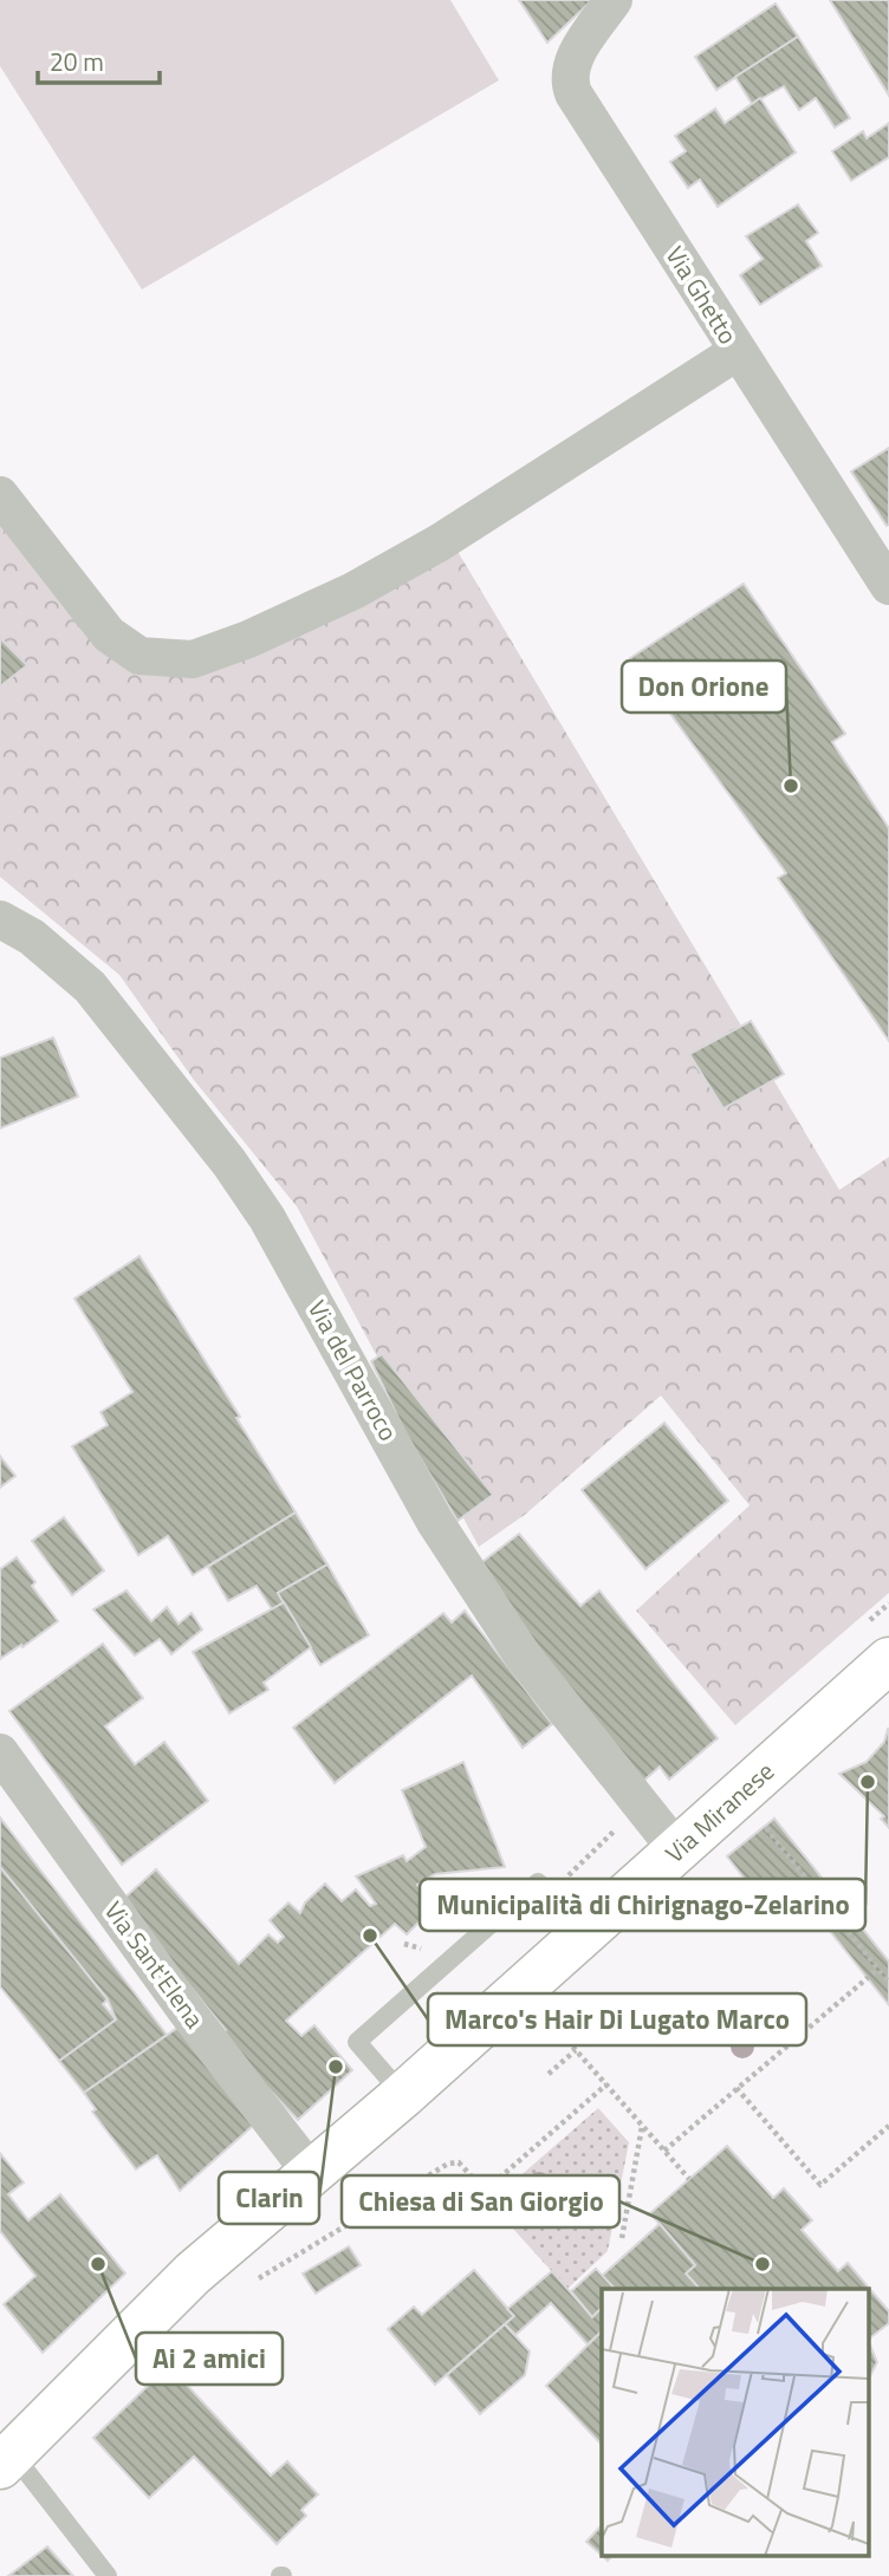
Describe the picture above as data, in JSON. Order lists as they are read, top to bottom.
{
  "streets": {
    "street": [
      "Via Ghetto",
      "Via del Parroco",
      "Via Miranese",
      "Via Sant'Elena"
    ]
  },
  "crossings": [
    ["Via del Parroco", "Via Miranese"],
    ["Via Miranese", "Via Sant'Elena"]
  ],
  "places": [
    "Don Orione",
    "Municipalità di Chirignago-Zelarino",
    "Marco's Hair Di Lugato Marco",
    "Clarin",
    "Ai 2 amici",
    "Chiesa di San Giorgio"
  ],
  "scale_bar": "20 m"
}
